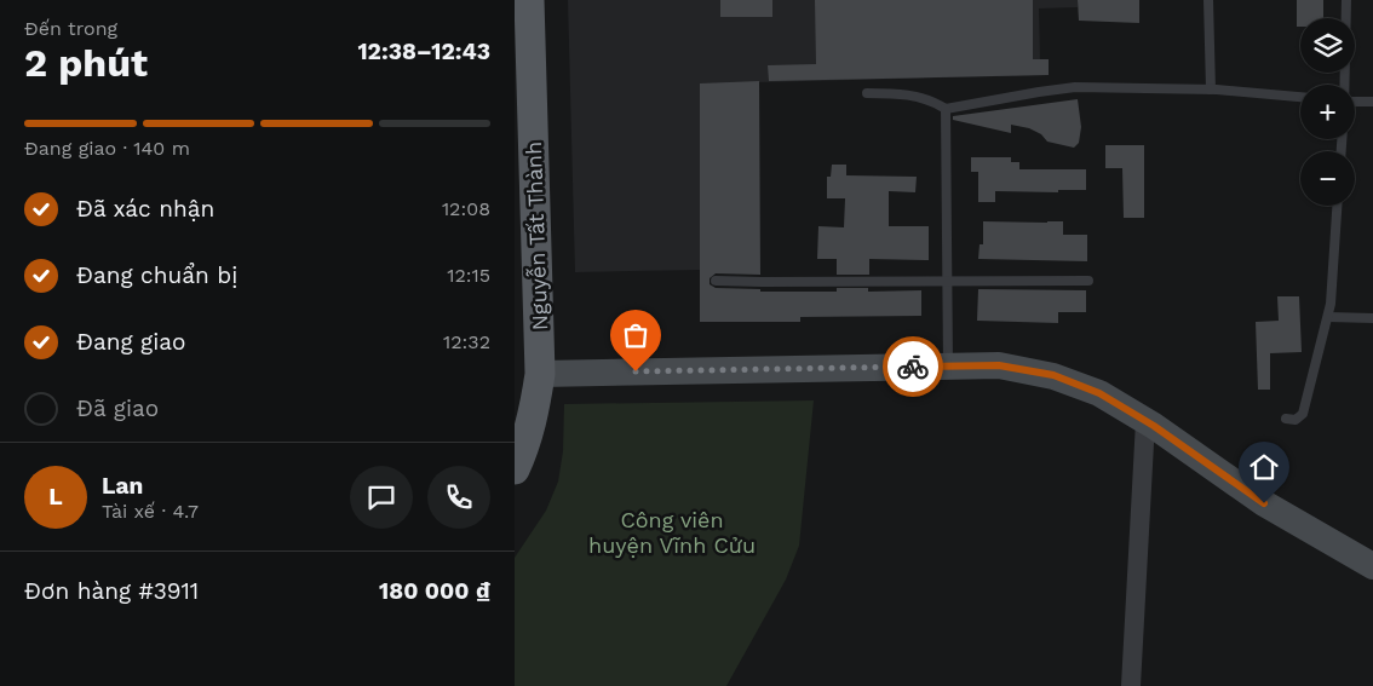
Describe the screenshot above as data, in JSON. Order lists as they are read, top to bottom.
{
  "streets": {
    "main road": ["Nguyễn Tất Thành"]
  },
  "parks": ["Công viên huyện Vĩnh Cửu"],
  "page": {
    "heading": ["2 phút", "Đến trong", "12:38–12:43"],
    "panel": [
      "Lan",
      "Tài xế · 4.7",
      "Đơn hàng #3911",
      "180 000 ₫"
    ],
    "map_buttons": ["+", "−"],
    "bar": "Đang giao · 140 m",
    "list": [
      ["Đã xác nhận", "12:08"],
      ["Đang chuẩn bị", "12:15"],
      ["Đang giao", "12:32"],
      "Đã giao"
    ],
    "round": "L"
  }
}
